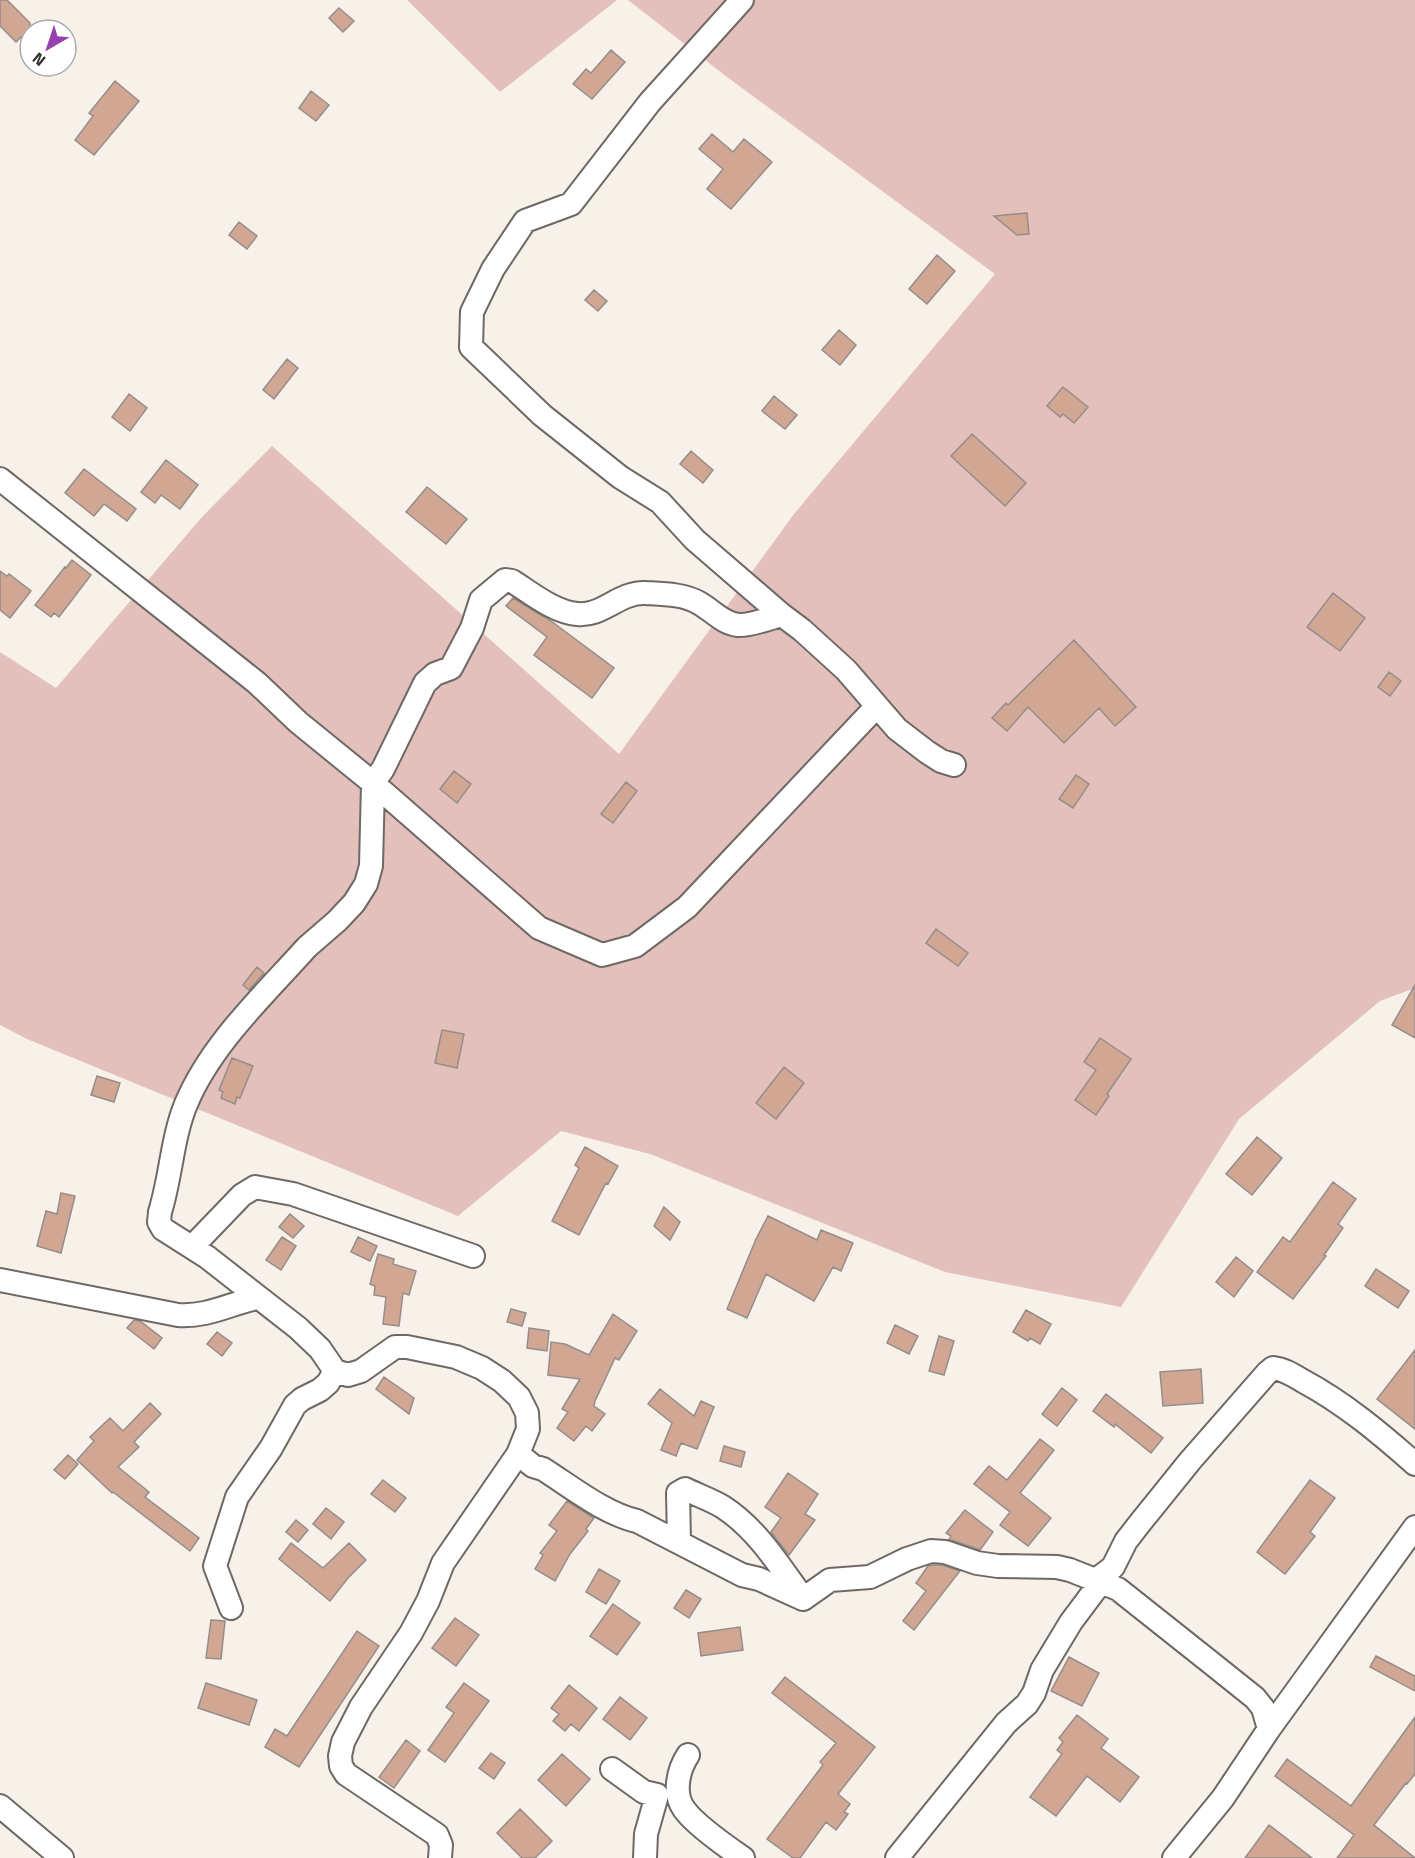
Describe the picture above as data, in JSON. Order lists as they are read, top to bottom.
{
  "north": "bottom left"
}
